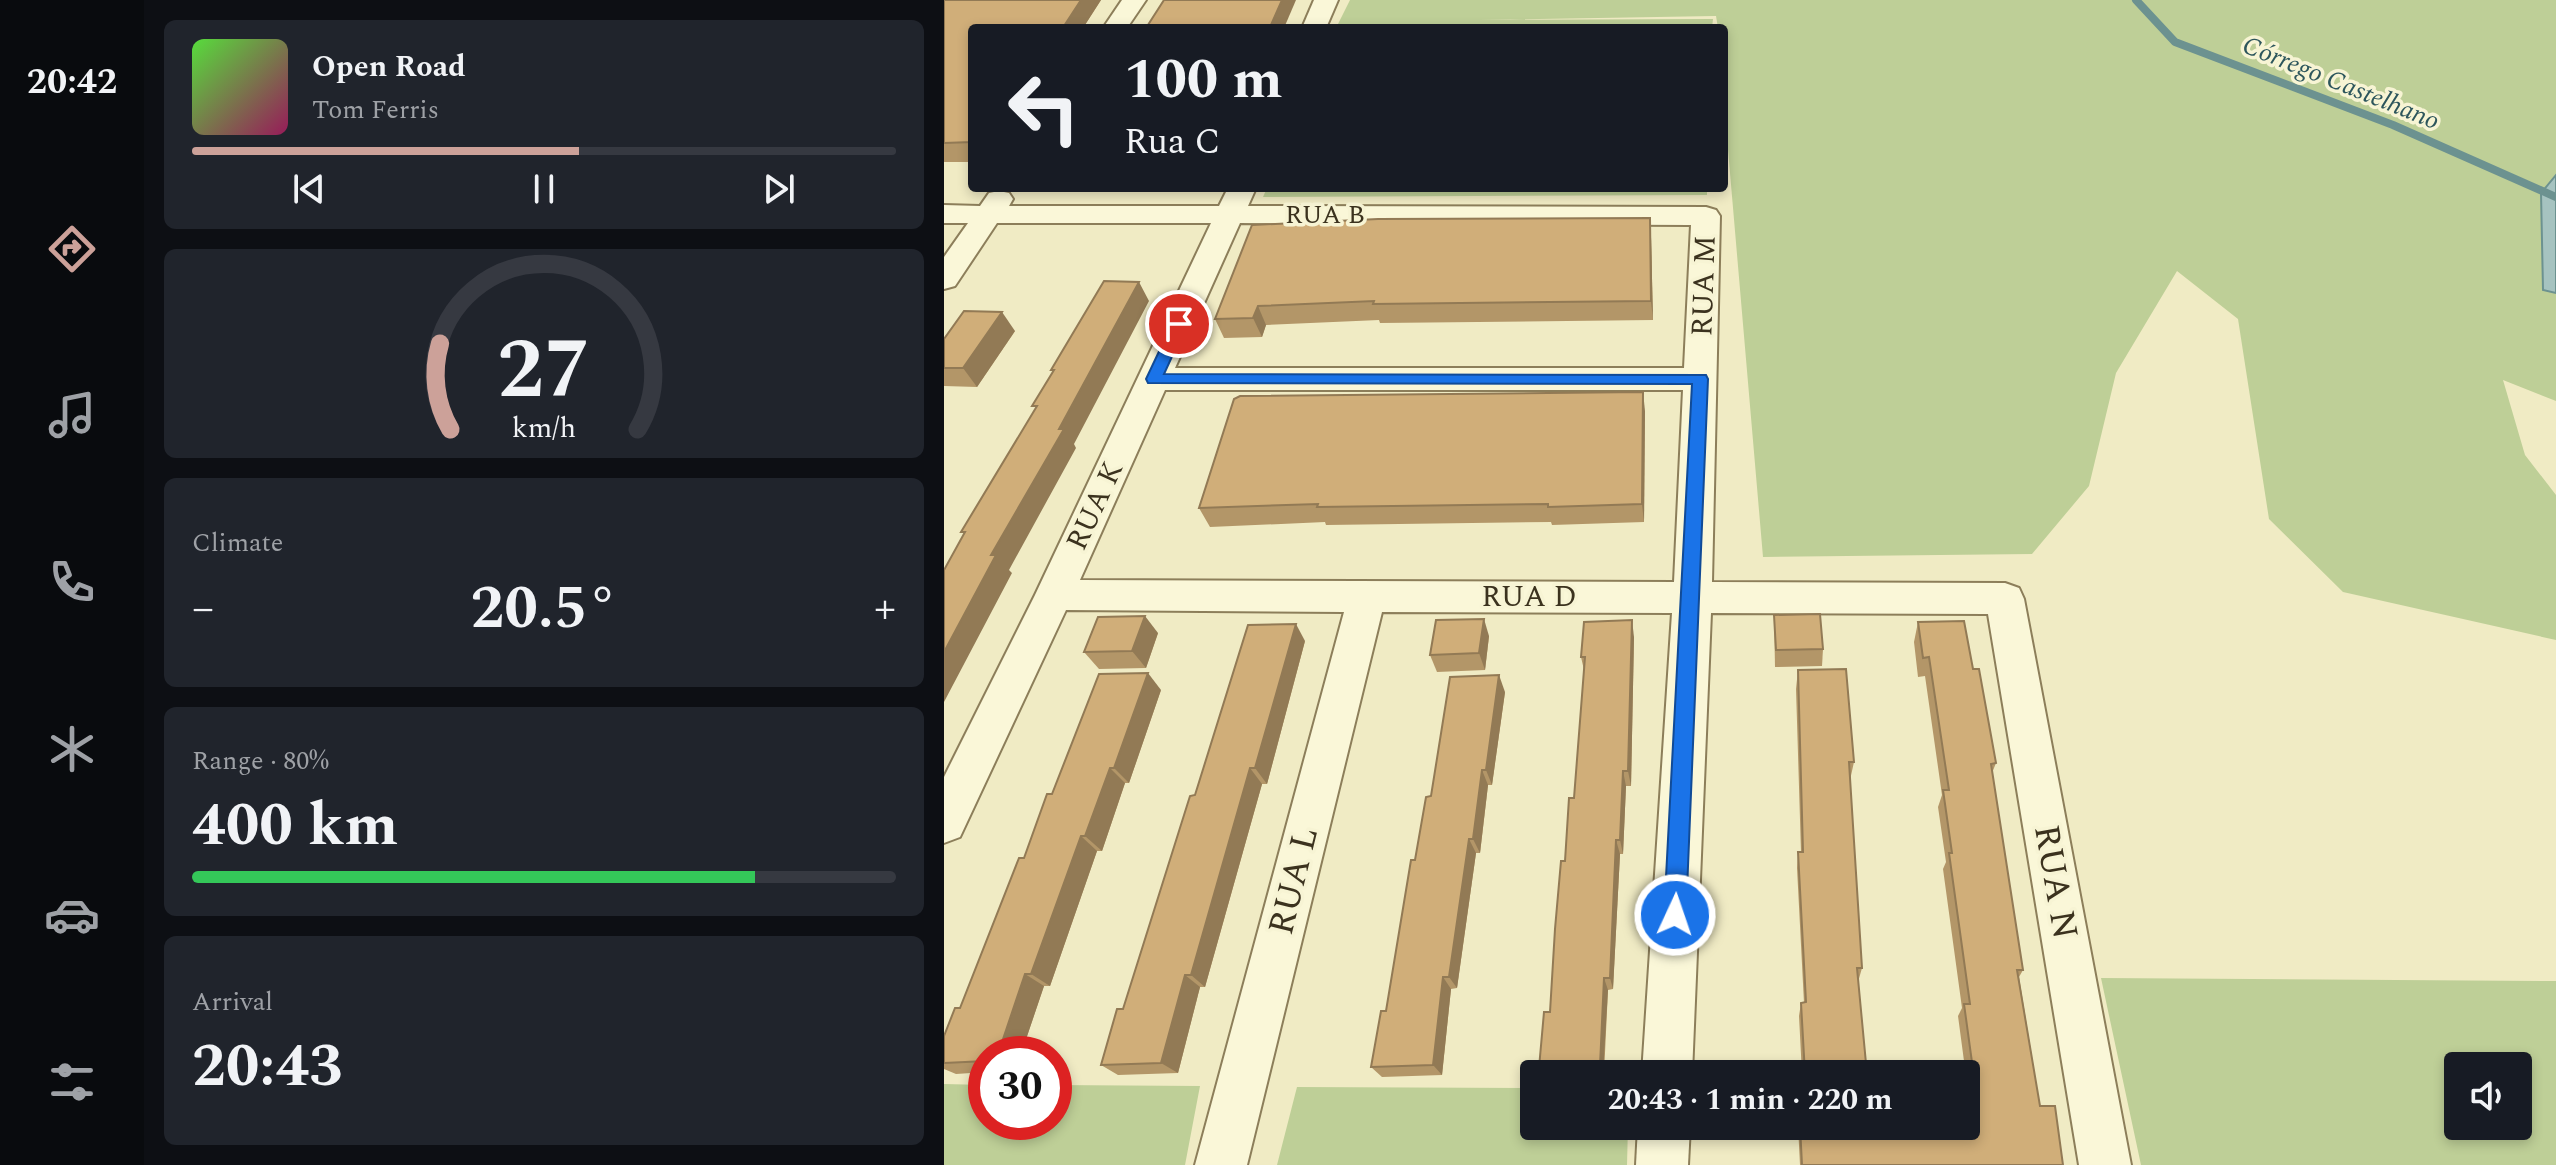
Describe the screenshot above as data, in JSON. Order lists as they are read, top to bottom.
{
  "streets": {
    "street": [
      "RUA B",
      "RUA M",
      "RUA K",
      "RUA D",
      "RUA L",
      "RUA N"
    ]
  },
  "crossings": [
    ["RUA B", "RUA M"],
    ["RUA B", "RUA K"],
    ["RUA M", "RUA D"],
    ["RUA K", "RUA D"],
    ["RUA D", "RUA L"],
    ["RUA D", "RUA N"]
  ],
  "water": ["Córrego Castelhano"],
  "page": {
    "tabs": "20:42",
    "turn": ["100 m", "Rua C"],
    "song": ["Open Road", "Tom Ferris"],
    "tile": [
      "Climate",
      ["Range · 80%", "400 km"],
      ["Arrival", "20:43"]
    ],
    "heat": ["−", "20.5°", "+"],
    "limit": "30",
    "trip": "20:43 · 1 min · 220 m",
    "gauge": ["27", "km/h"]
  }
}
